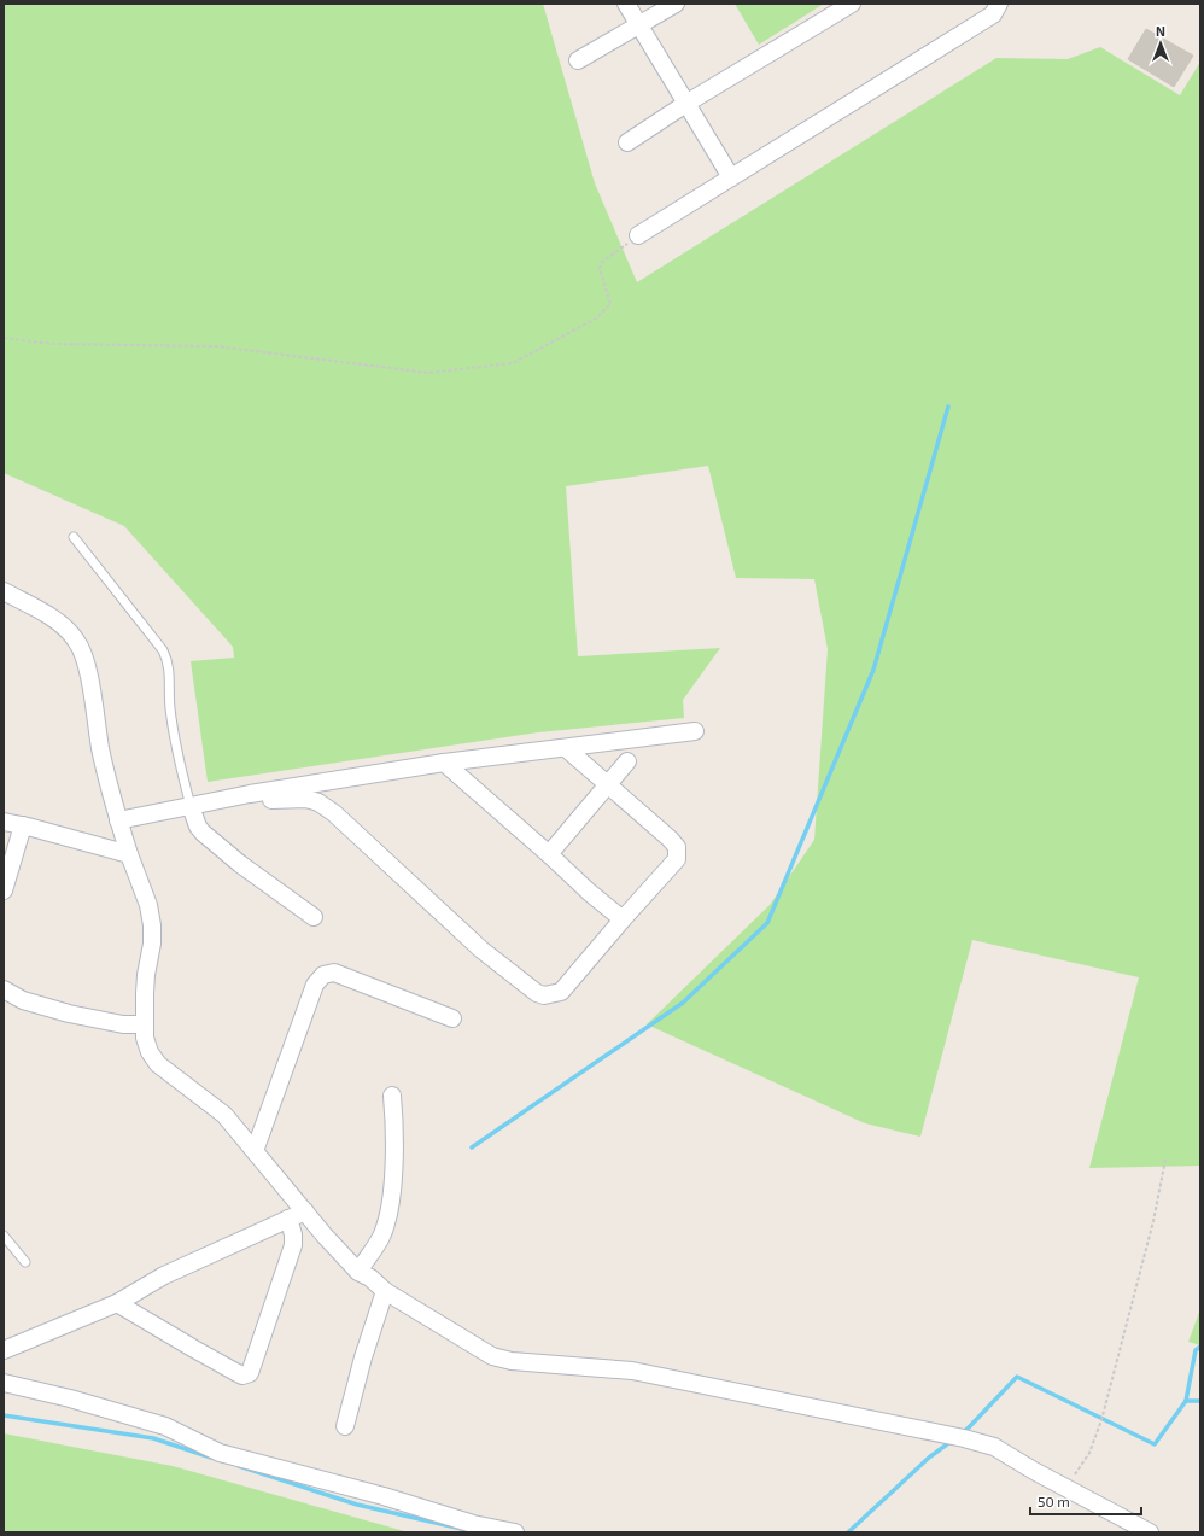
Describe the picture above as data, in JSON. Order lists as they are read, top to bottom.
{
  "scale_bar": "50 m",
  "north": "top"
}
